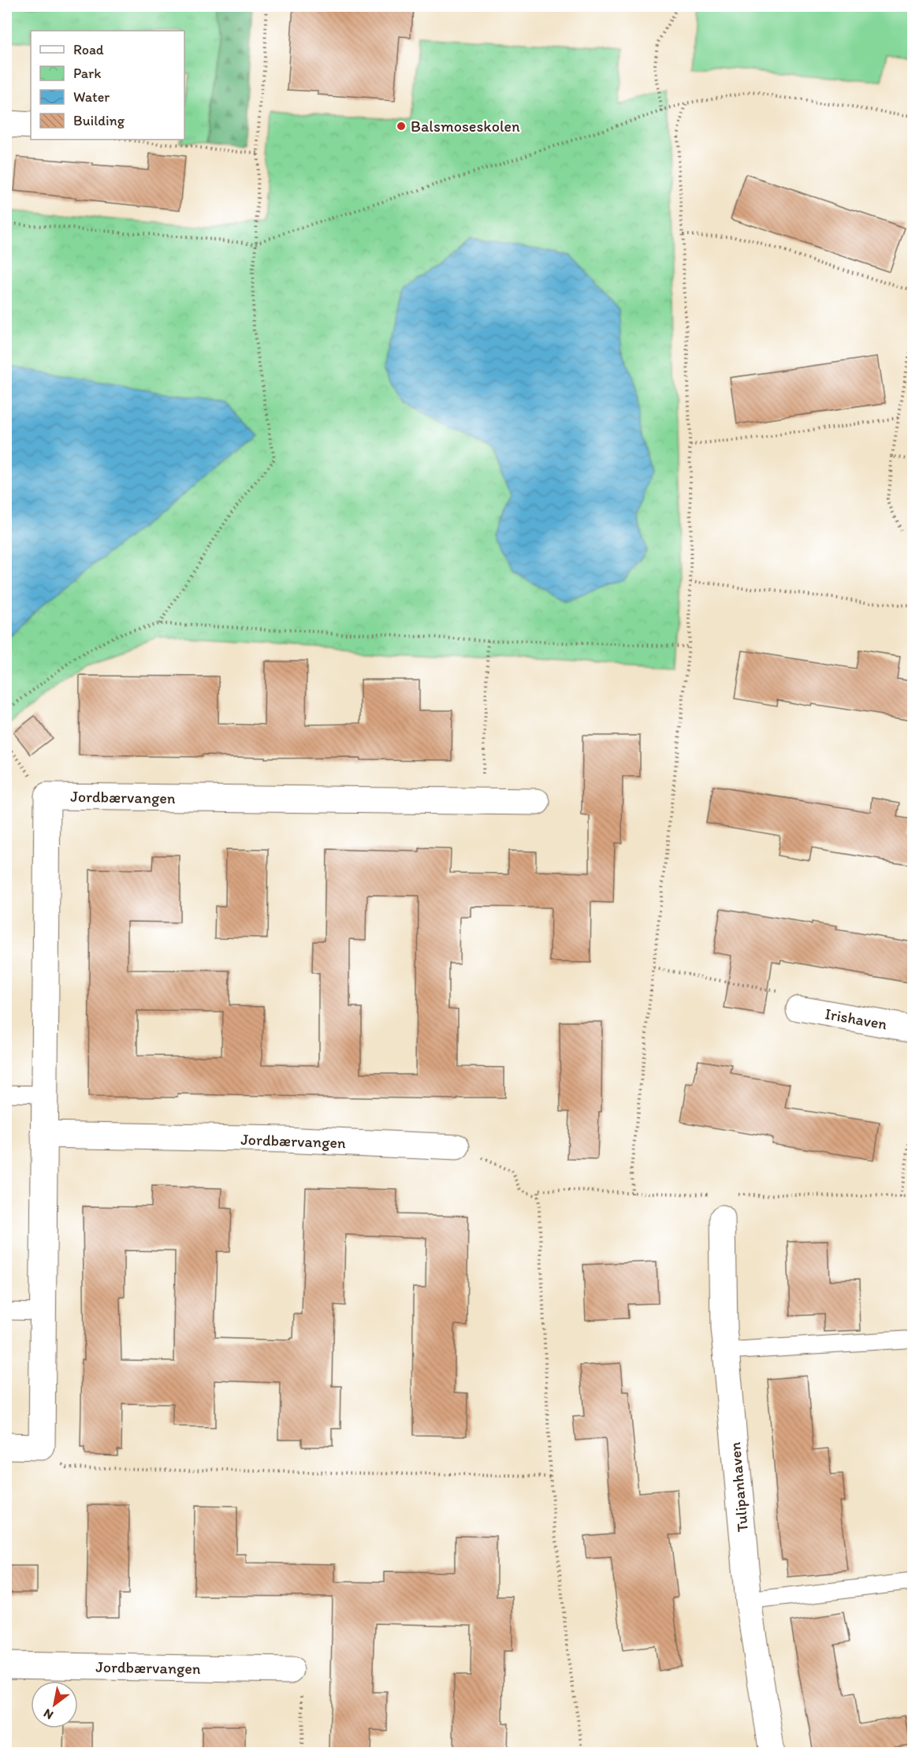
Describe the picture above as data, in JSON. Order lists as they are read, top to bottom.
{
  "streets": {
    "street": ["Jordbærvangen", "Irishaven", "Tulipanhaven"]
  },
  "places": ["Balsmoseskolen"],
  "legend": [
    "Road",
    "Park",
    "Water",
    "Building"
  ],
  "north": "bottom left"
}
